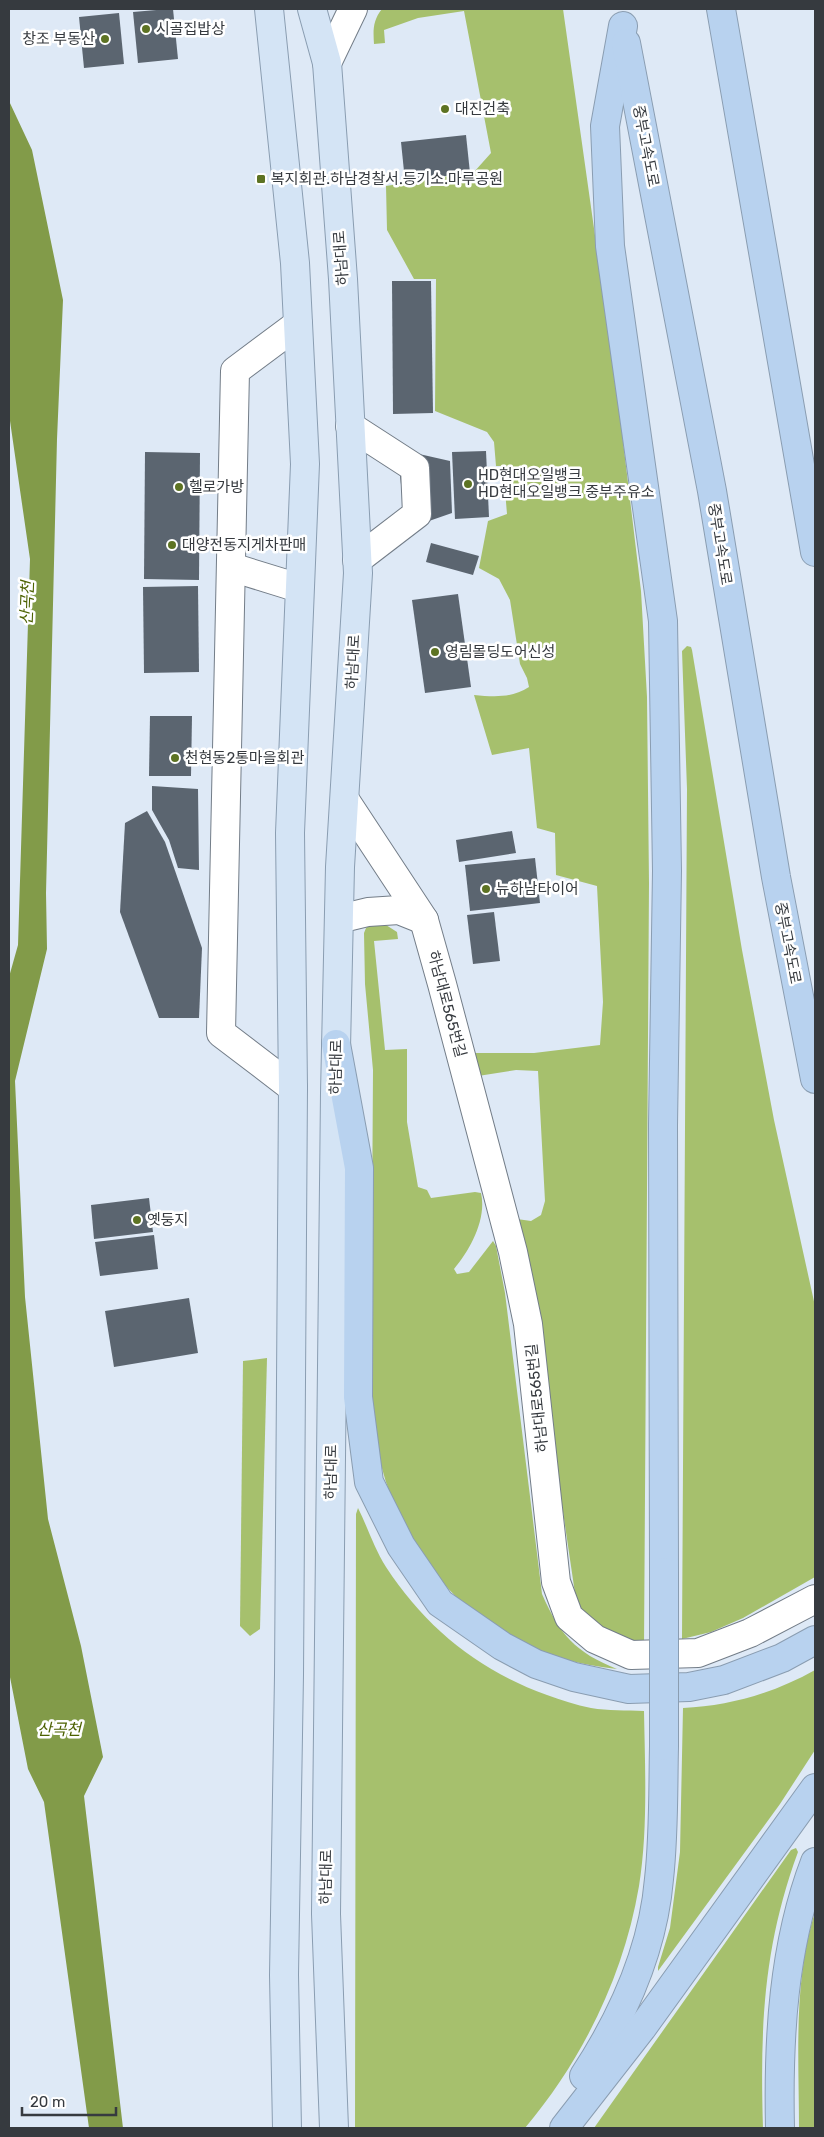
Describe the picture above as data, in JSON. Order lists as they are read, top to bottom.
{
  "streets": {
    "highway": ["중부고속도로"],
    "main road": ["하남대로"],
    "street": ["하남대로565번길"]
  },
  "crossings": [
    ["하남대로", "하남대로565번길"]
  ],
  "water": ["산곡천"],
  "places": {
    "other": [
      "시골집밥상",
      "창조 부동산",
      "대진건축",
      "HD현대오일뱅크 HD현대오일뱅크 중부주유소",
      "헬로가방",
      "대양전동지게차판매",
      "영림몰딩도어신성",
      "천현동2통마을회관",
      "뉴하남타이어",
      "옛둥지"
    ],
    "transit": ["복지회관.하남경찰서.등기소.마루공원"]
  },
  "scale_bar": "20 m"
}
